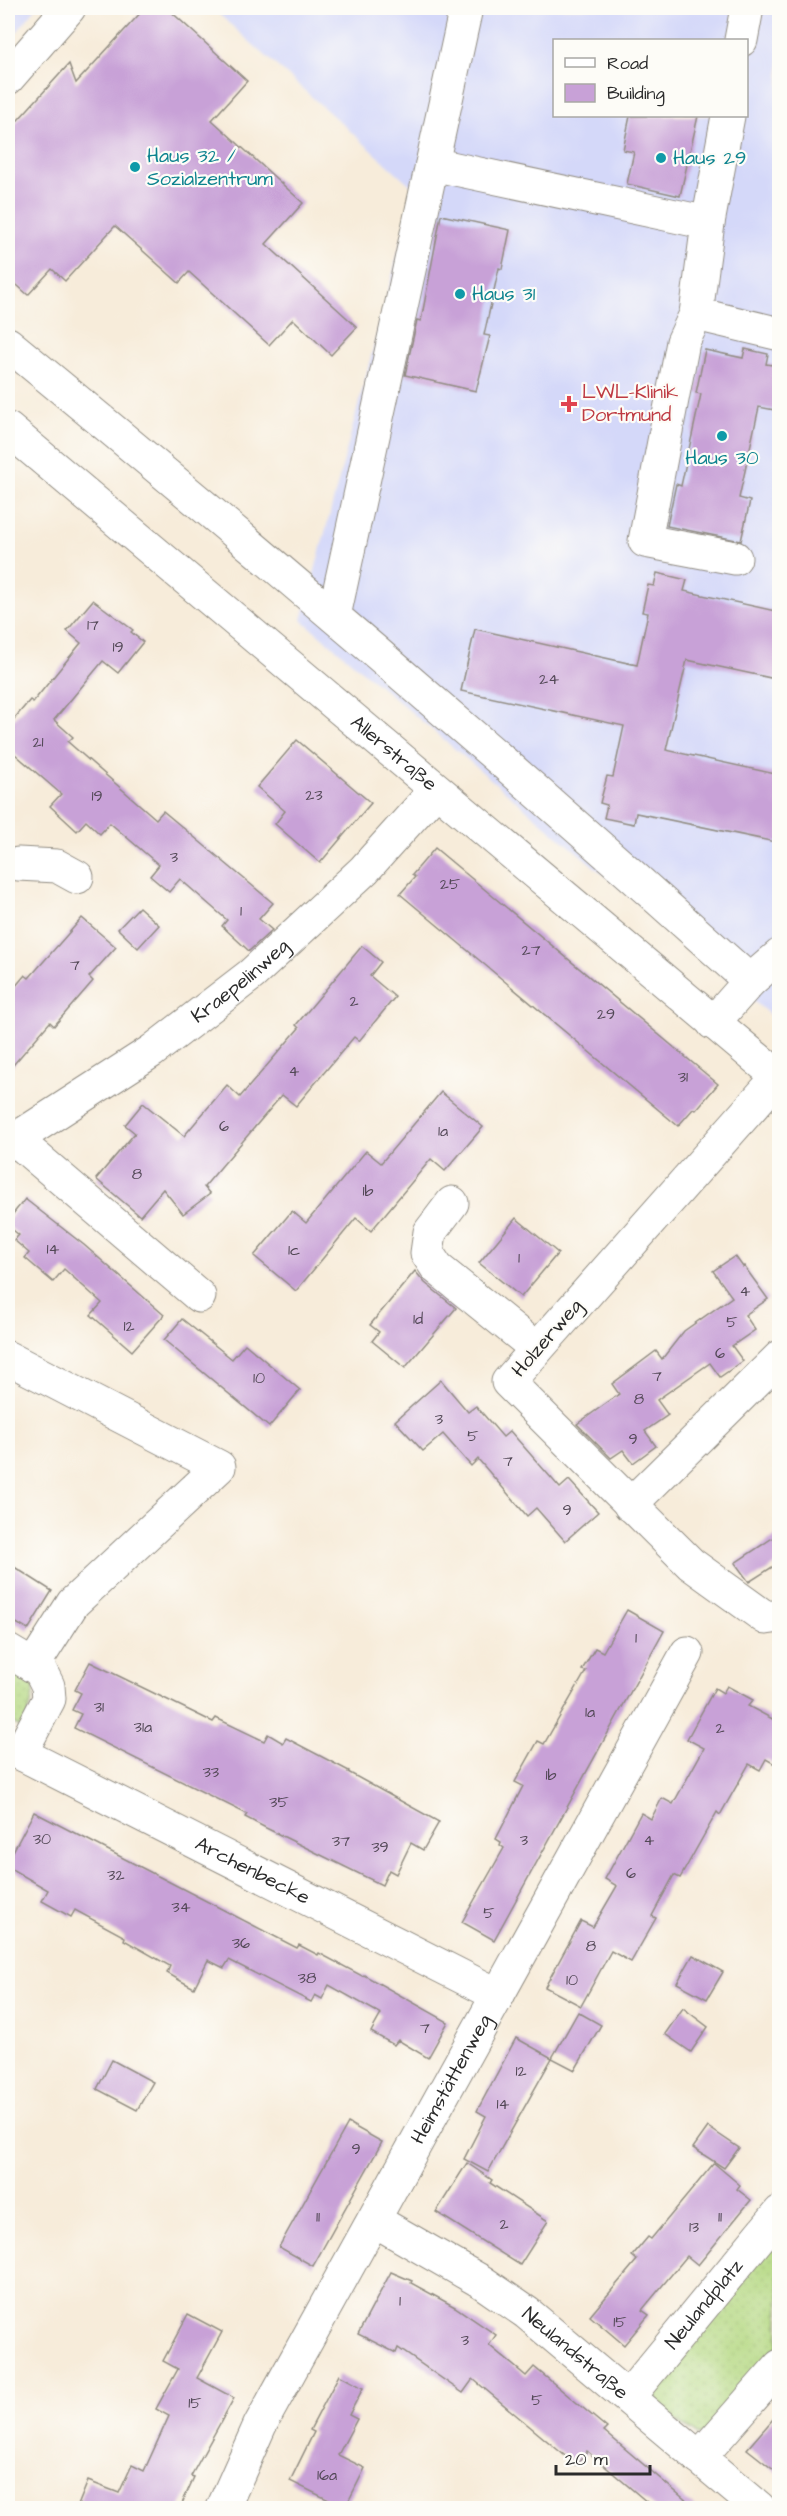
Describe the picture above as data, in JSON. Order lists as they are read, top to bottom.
{
  "streets": {
    "street": [
      "Allerstraße",
      "Kraepelinweg",
      "Holzerweg",
      "Archenbecke",
      "Heimstättenweg",
      "Neulandplatz",
      "Neulandstraße"
    ]
  },
  "crossings": [
    ["Allerstraße", "Kraepelinweg"],
    ["Allerstraße", "Holzerweg"],
    ["Archenbecke", "Heimstättenweg"],
    ["Heimstättenweg", "Neulandstraße"],
    ["Neulandplatz", "Neulandstraße"]
  ],
  "places": {
    "other": [
      "Haus 29",
      "Haus 32 / Sozialzentrum",
      "Haus 31",
      "Haus 30"
    ],
    "health": ["LWL-Klinik Dortmund"]
  },
  "house_numbers": [
    "17",
    "19",
    "24",
    "21",
    "23",
    "19",
    "3",
    "25",
    "1",
    "27",
    "7",
    "2",
    "29",
    "4",
    "31",
    "6",
    "1a",
    "8",
    "1b",
    "14",
    "1c",
    "1",
    "4",
    "1d",
    "5",
    "12",
    "6",
    "7",
    "10",
    "8",
    "3",
    "5",
    "9",
    "7",
    "9",
    "1",
    "31",
    "1a",
    "31a",
    "2",
    "33",
    "1b",
    "35",
    "30",
    "3",
    "4",
    "37",
    "39",
    "6",
    "32",
    "34",
    "5",
    "36",
    "8",
    "38",
    "10",
    "7",
    "12",
    "14",
    "9",
    "11",
    "11",
    "2",
    "13",
    "1",
    "15",
    "3",
    "5",
    "15",
    "16a"
  ],
  "legend": ["Road", "Building"],
  "scale_bar": "20 m"
}
